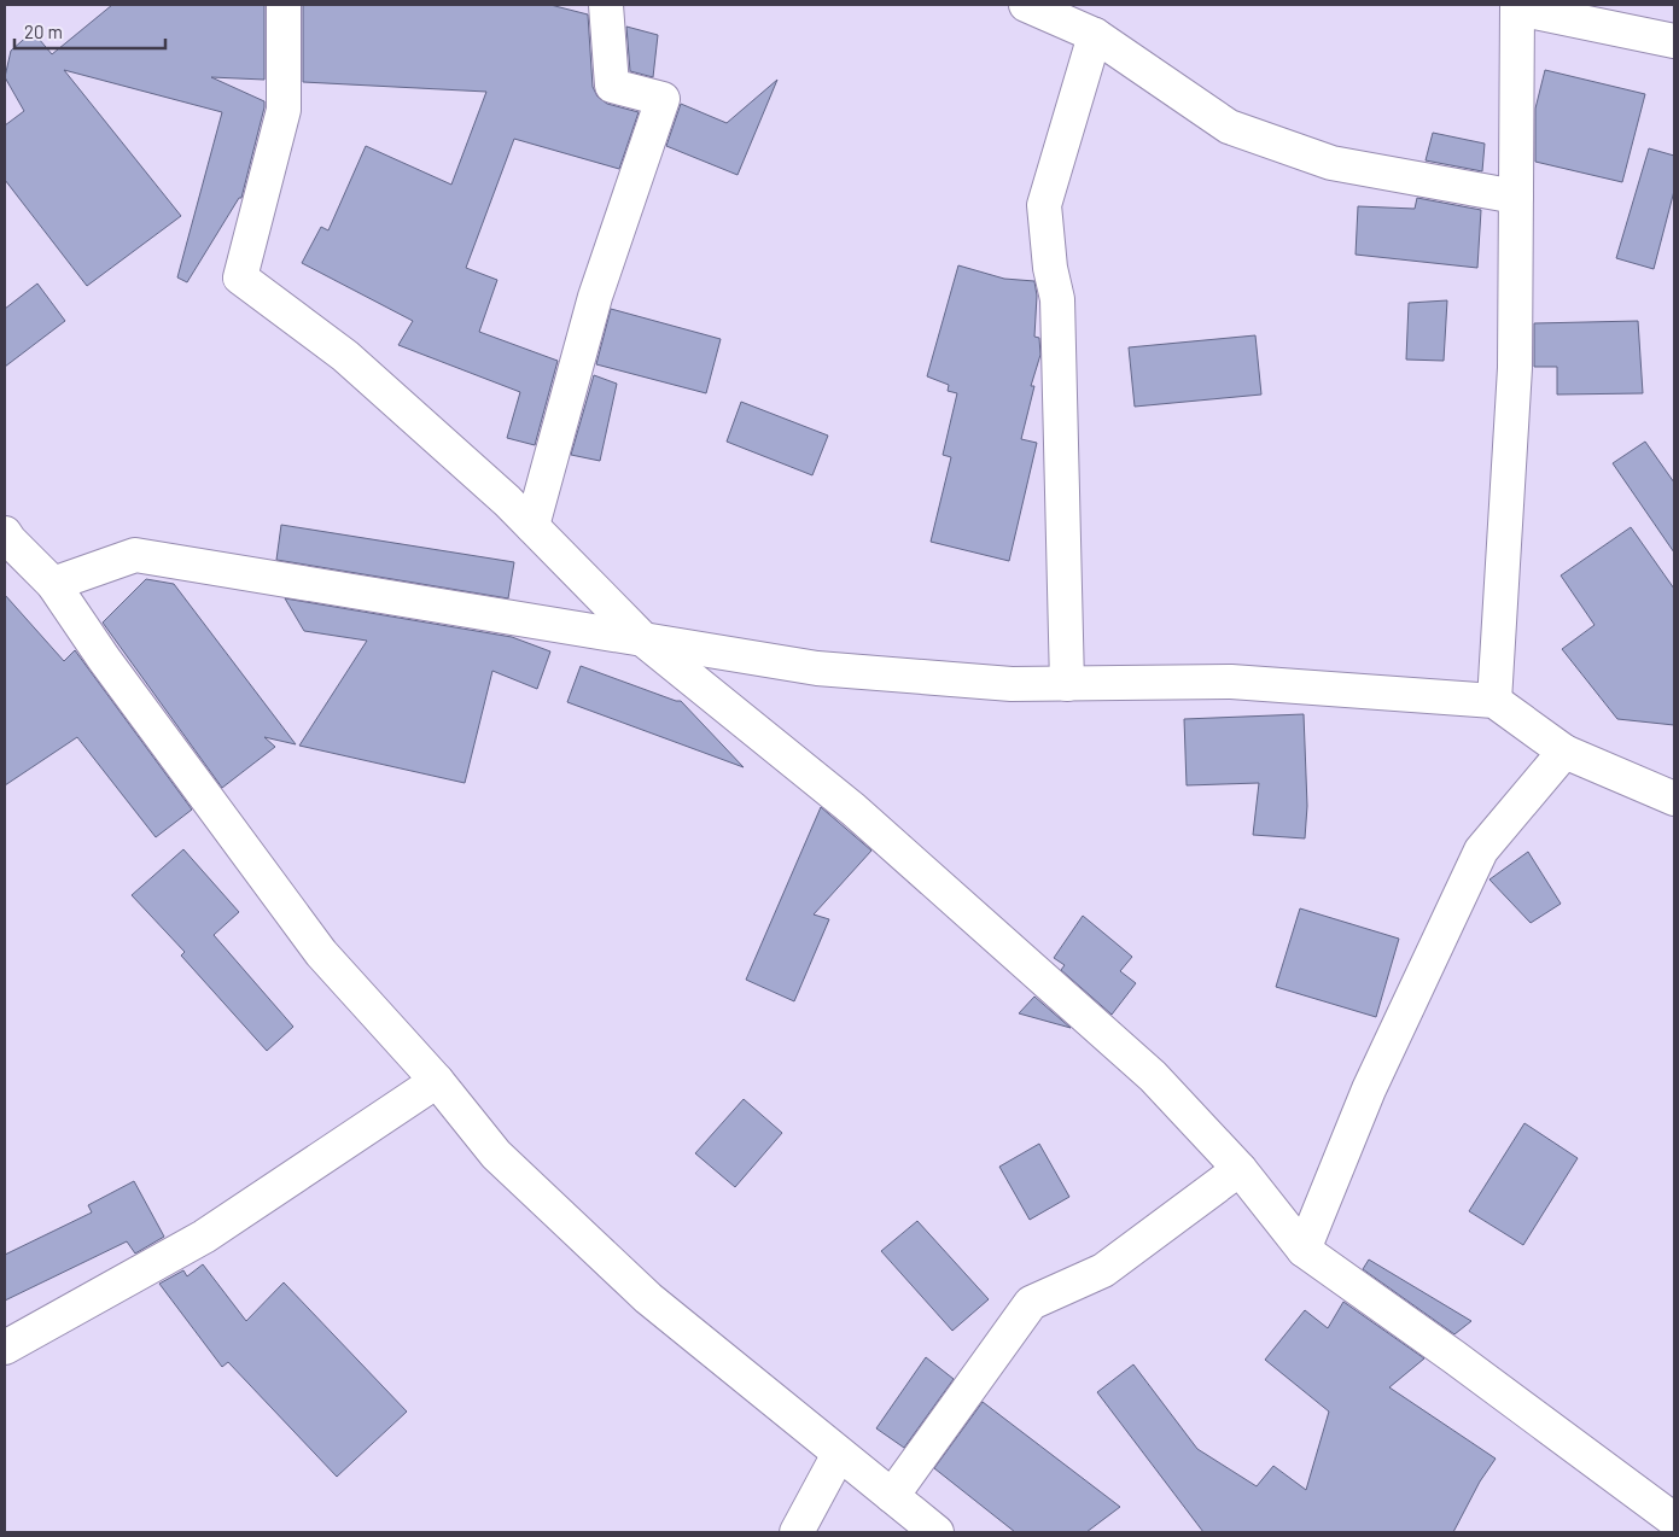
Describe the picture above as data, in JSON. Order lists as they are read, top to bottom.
{
  "scale_bar": "20 m"
}
